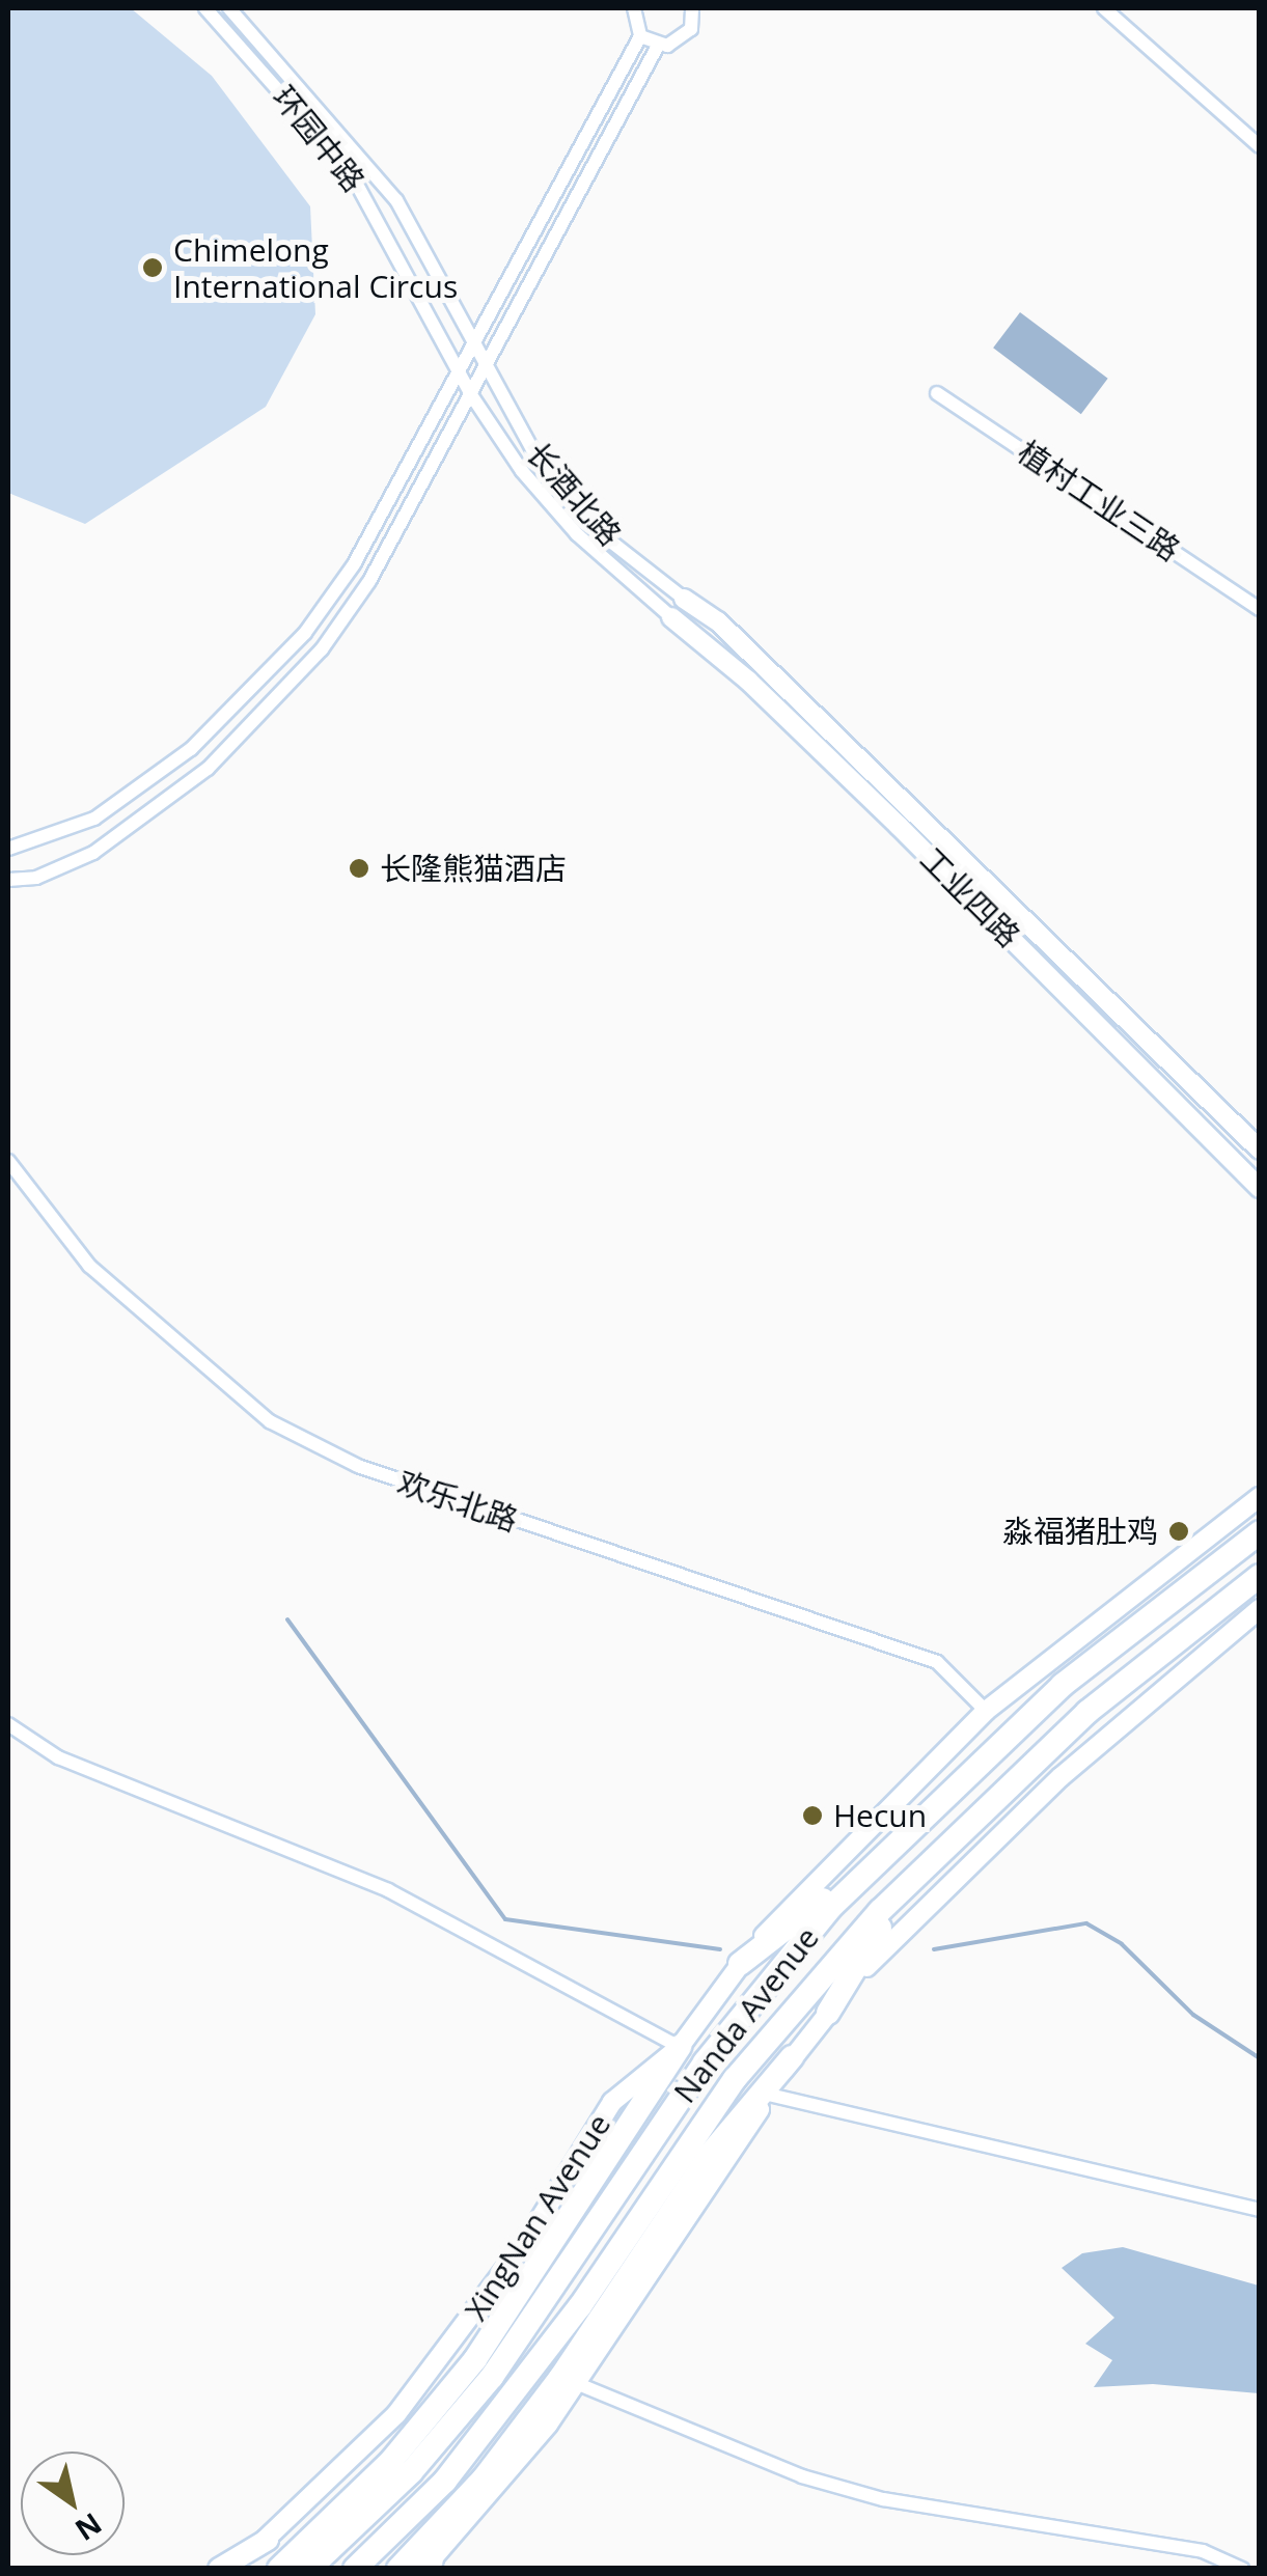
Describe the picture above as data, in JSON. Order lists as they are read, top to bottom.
{
  "streets": {
    "highway": ["Nanda Avenue"],
    "main road": ["工业四路", "XingNan Avenue"],
    "street": [
      "环园中路",
      "长酒北路",
      "植村工业三路",
      "欢乐北路"
    ]
  },
  "crossings": [
    ["环园中路", "长酒北路"],
    ["长酒北路", "工业四路"],
    ["欢乐北路", "XingNan Avenue"]
  ],
  "places": [
    "Chimelong International Circus",
    "长隆熊猫酒店",
    "淼福猪肚鸡",
    "Hecun"
  ],
  "north": "bottom right"
}
